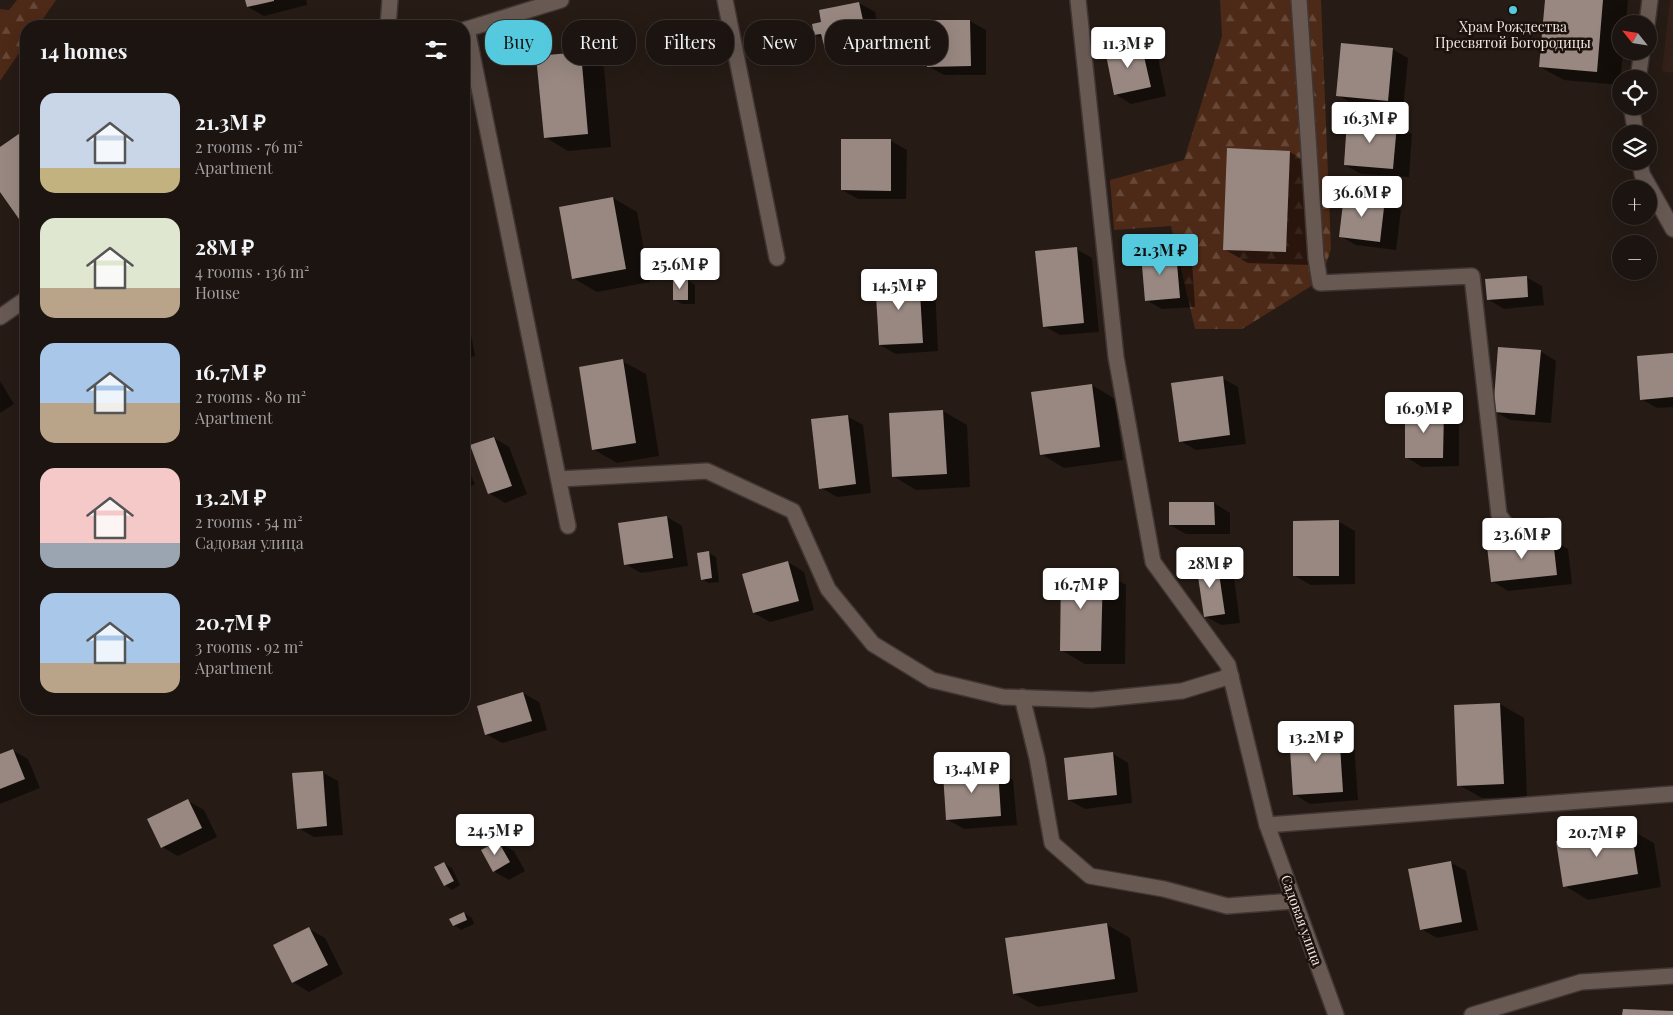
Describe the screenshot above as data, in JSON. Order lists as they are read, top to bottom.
{
  "streets": {
    "street": ["Садовая улица"]
  },
  "places": ["Храм Рождества Пресвятой Богородицы"],
  "north": "top left",
  "page": {
    "map_buttons": ["+", "−"],
    "chip": [
      "Buy",
      "Rent",
      "Filters",
      "New",
      "Apartment"
    ],
    "heading": "14 homes",
    "price": [
      "11.3M ₽",
      "16.3M ₽",
      "36.6M ₽",
      "21.3M ₽",
      "25.6M ₽",
      "14.5M ₽",
      "16.9M ₽",
      "23.6M ₽",
      "28M ₽",
      "16.7M ₽",
      "13.2M ₽",
      "13.4M ₽",
      "24.5M ₽",
      "20.7M ₽"
    ],
    "list": [
      {
        "name": "21.3M ₽",
        "note": "2 rooms · 76 m² · Apartment"
      },
      {
        "name": "28M ₽",
        "note": "4 rooms · 136 m² · House"
      },
      {
        "name": "16.7M ₽",
        "note": "2 rooms · 80 m² · Apartment"
      },
      {
        "name": "13.2M ₽",
        "note": "2 rooms · 54 m² · Садовая улица"
      },
      {
        "name": "20.7M ₽",
        "note": "3 rooms · 92 m² · Apartment"
      }
    ]
  }
}
